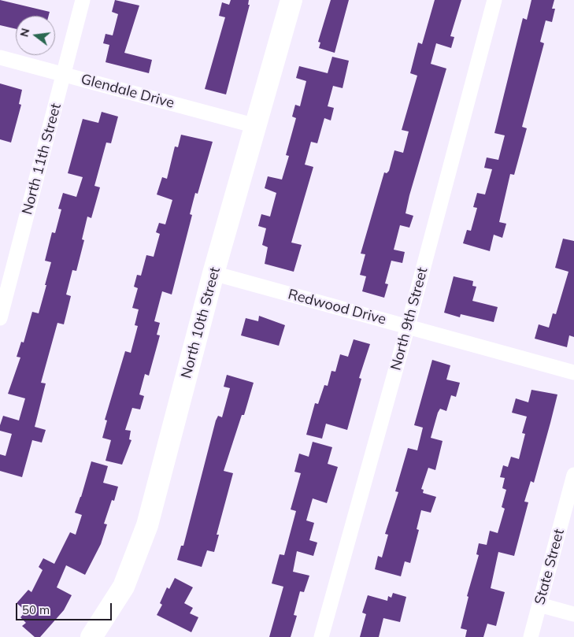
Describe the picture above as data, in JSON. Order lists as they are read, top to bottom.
{
  "streets": {
    "main road": ["North 10th Street"],
    "street": [
      "Glendale Drive",
      "North 11th Street",
      "Redwood Drive",
      "North 9th Street",
      "State Street"
    ]
  },
  "crossings": [
    ["Glendale Drive", "North 11th Street"],
    ["Glendale Drive", "North 10th Street"],
    ["Redwood Drive", "North 9th Street"],
    ["Redwood Drive", "North 10th Street"]
  ],
  "scale_bar": "50 m",
  "north": "left"
}
